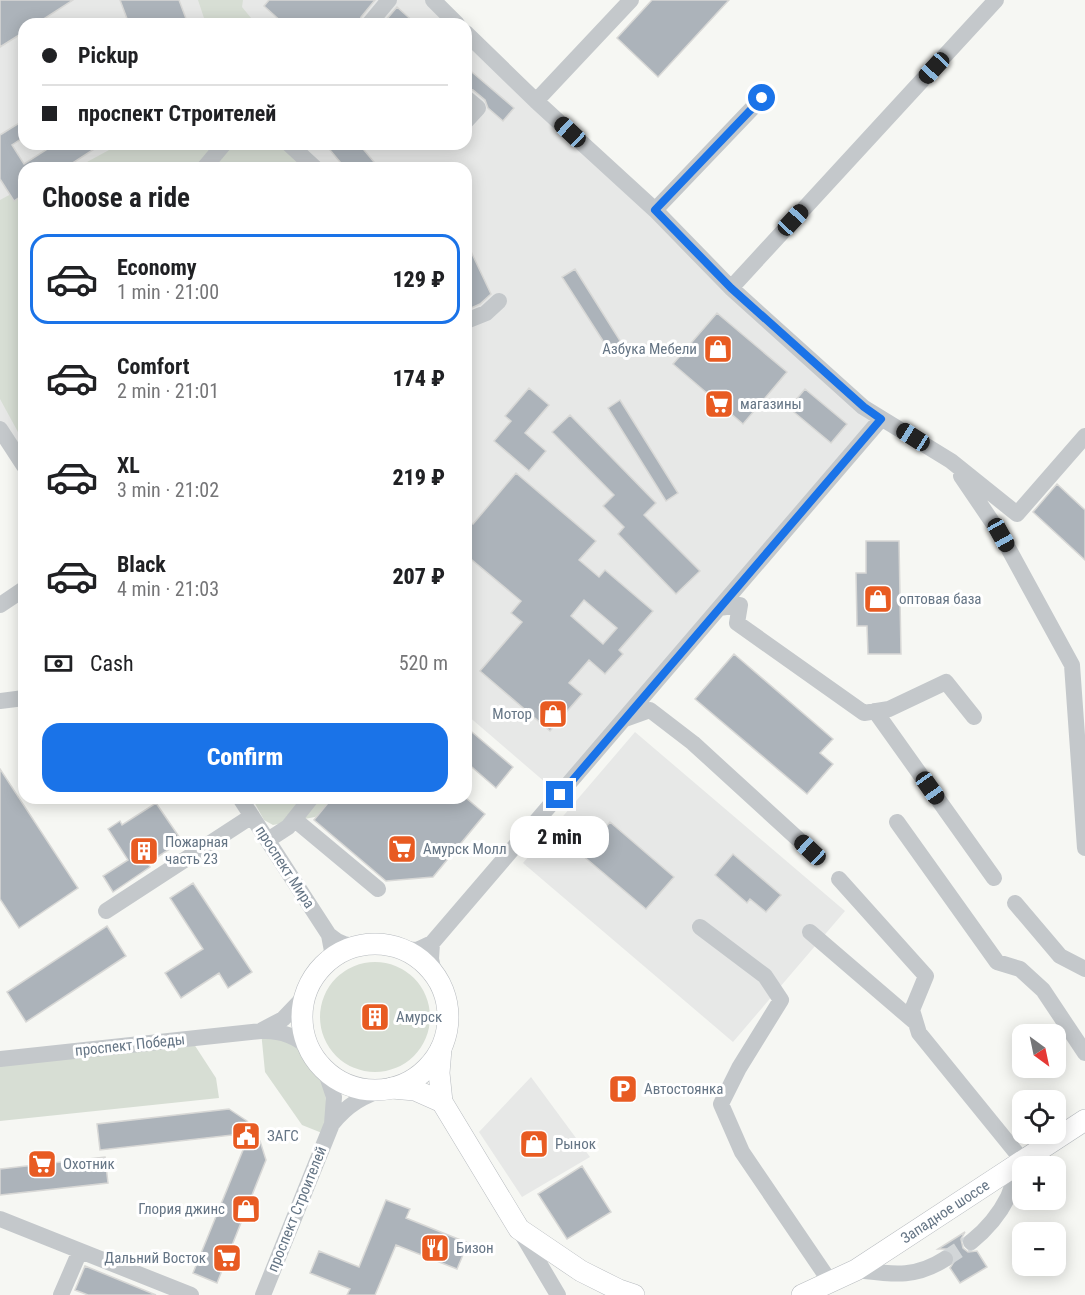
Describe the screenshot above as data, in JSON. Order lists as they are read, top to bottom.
{
  "streets": {
    "main road": ["Западное шоссе"],
    "street": ["проспект Мира", "проспект Победы", "проспект Строителей"]
  },
  "places": {
    "shop": [
      "Азбука Мебели",
      "оптовая база",
      "Мотор",
      "Рынок",
      "Глория джинс"
    ],
    "supermarket": [
      "магазины",
      "Амурск Молл",
      "Охотник",
      "Дальний Восток"
    ],
    "building": ["Пожарная часть 23", "Амурск"],
    "parking": ["Автостоянка"],
    "public building": ["ЗАГС"],
    "restaurant": ["Бизон"]
  },
  "north": "bottom right",
  "page": {
    "banner": ["Pickup", "проспект Строителей"],
    "heading": "Choose a ride",
    "list": [
      {
        "name": "Economy",
        "note": "1 min · 21:00",
        "value": "129 ₽"
      },
      {
        "name": "Comfort",
        "note": "2 min · 21:01",
        "value": "174 ₽"
      },
      {
        "name": "XL",
        "note": "3 min · 21:02",
        "value": "219 ₽"
      },
      {
        "name": "Black",
        "note": "4 min · 21:03",
        "value": "207 ₽"
      }
    ],
    "pay": ["Cash", "520 m"],
    "buttons": "Confirm",
    "bubble": "2 min",
    "map_buttons": ["+", "−"]
  }
}
